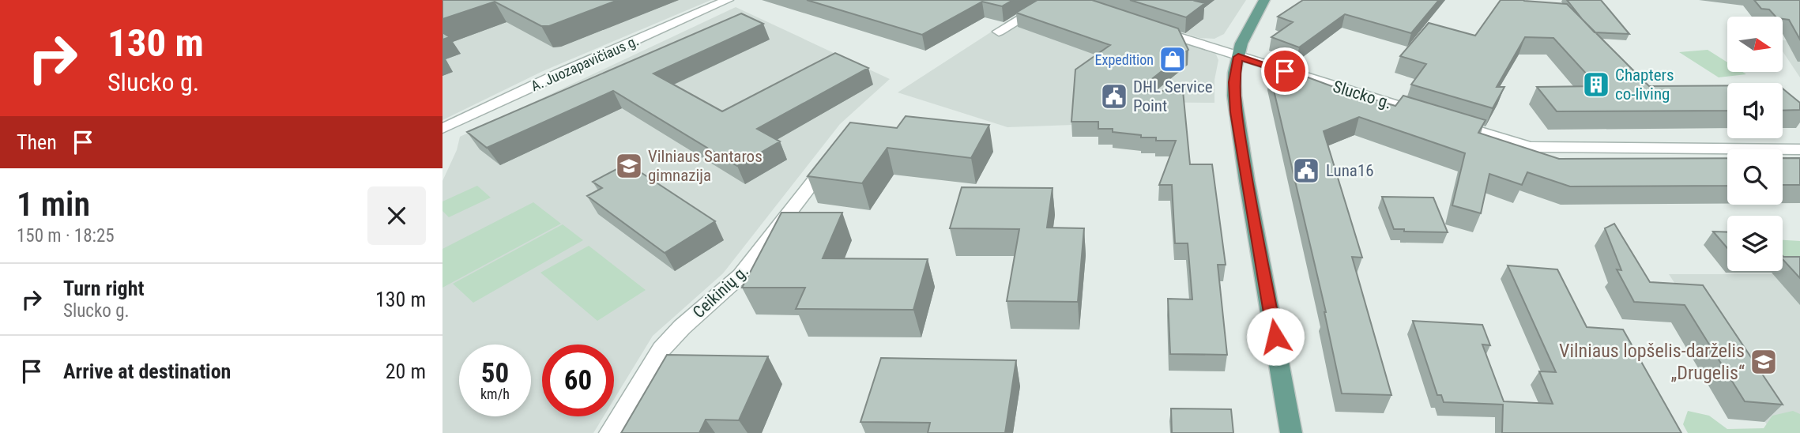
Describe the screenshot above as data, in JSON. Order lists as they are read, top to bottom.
{
  "streets": {
    "street": ["A. Juozapavičiaus g.", "Slucko g.", "Ceikinių g."]
  },
  "places": {
    "shop": ["Expedition"],
    "building": ["Chapters co-living"],
    "public building": ["DHL Service Point", "Luna16"],
    "school or university": ["Vilniaus Santaros gimnazija", "Vilniaus lopšelis-darželis „Drugelis“"]
  },
  "north": "right",
  "page": {
    "turn": ["130 m", "Slucko g."],
    "then": "Then",
    "heading": ["1 min", "150 m · 18:25"],
    "list": [
      {
        "name": "Turn right",
        "note": "Slucko g.",
        "value": "130 m"
      },
      {
        "name": "Arrive at destination",
        "value": "20 m"
      }
    ],
    "speed": "50 km/h",
    "limit": "60"
  }
}
